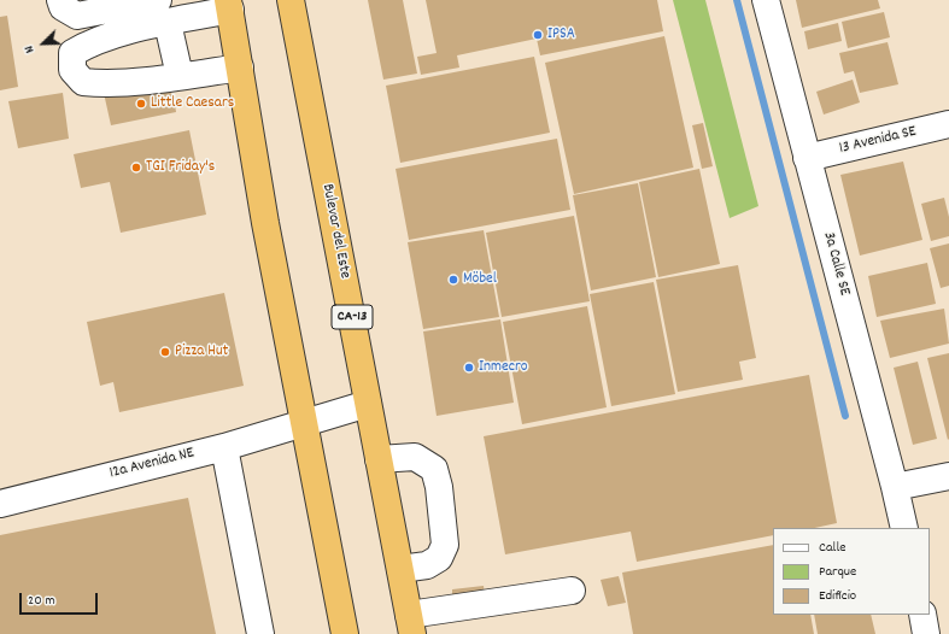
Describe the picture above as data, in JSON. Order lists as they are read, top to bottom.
{
  "streets": {
    "highway": ["Bulevar del Este", "CA-13"],
    "street": ["13 Avenida SE", "3a Calle SE", "12a Avenida NE"]
  },
  "crossings": [
    ["13 Avenida SE", "3a Calle SE"],
    ["Bulevar del Este", "12a Avenida NE"]
  ],
  "places": [
    "IPSA",
    "Little Caesars",
    "TGI Friday's",
    "Möbel",
    "Pizza Hut",
    "Inmecro"
  ],
  "legend": ["Calle", "Parque", "Edificio"],
  "scale_bar": "20 m",
  "north": "bottom left"
}
